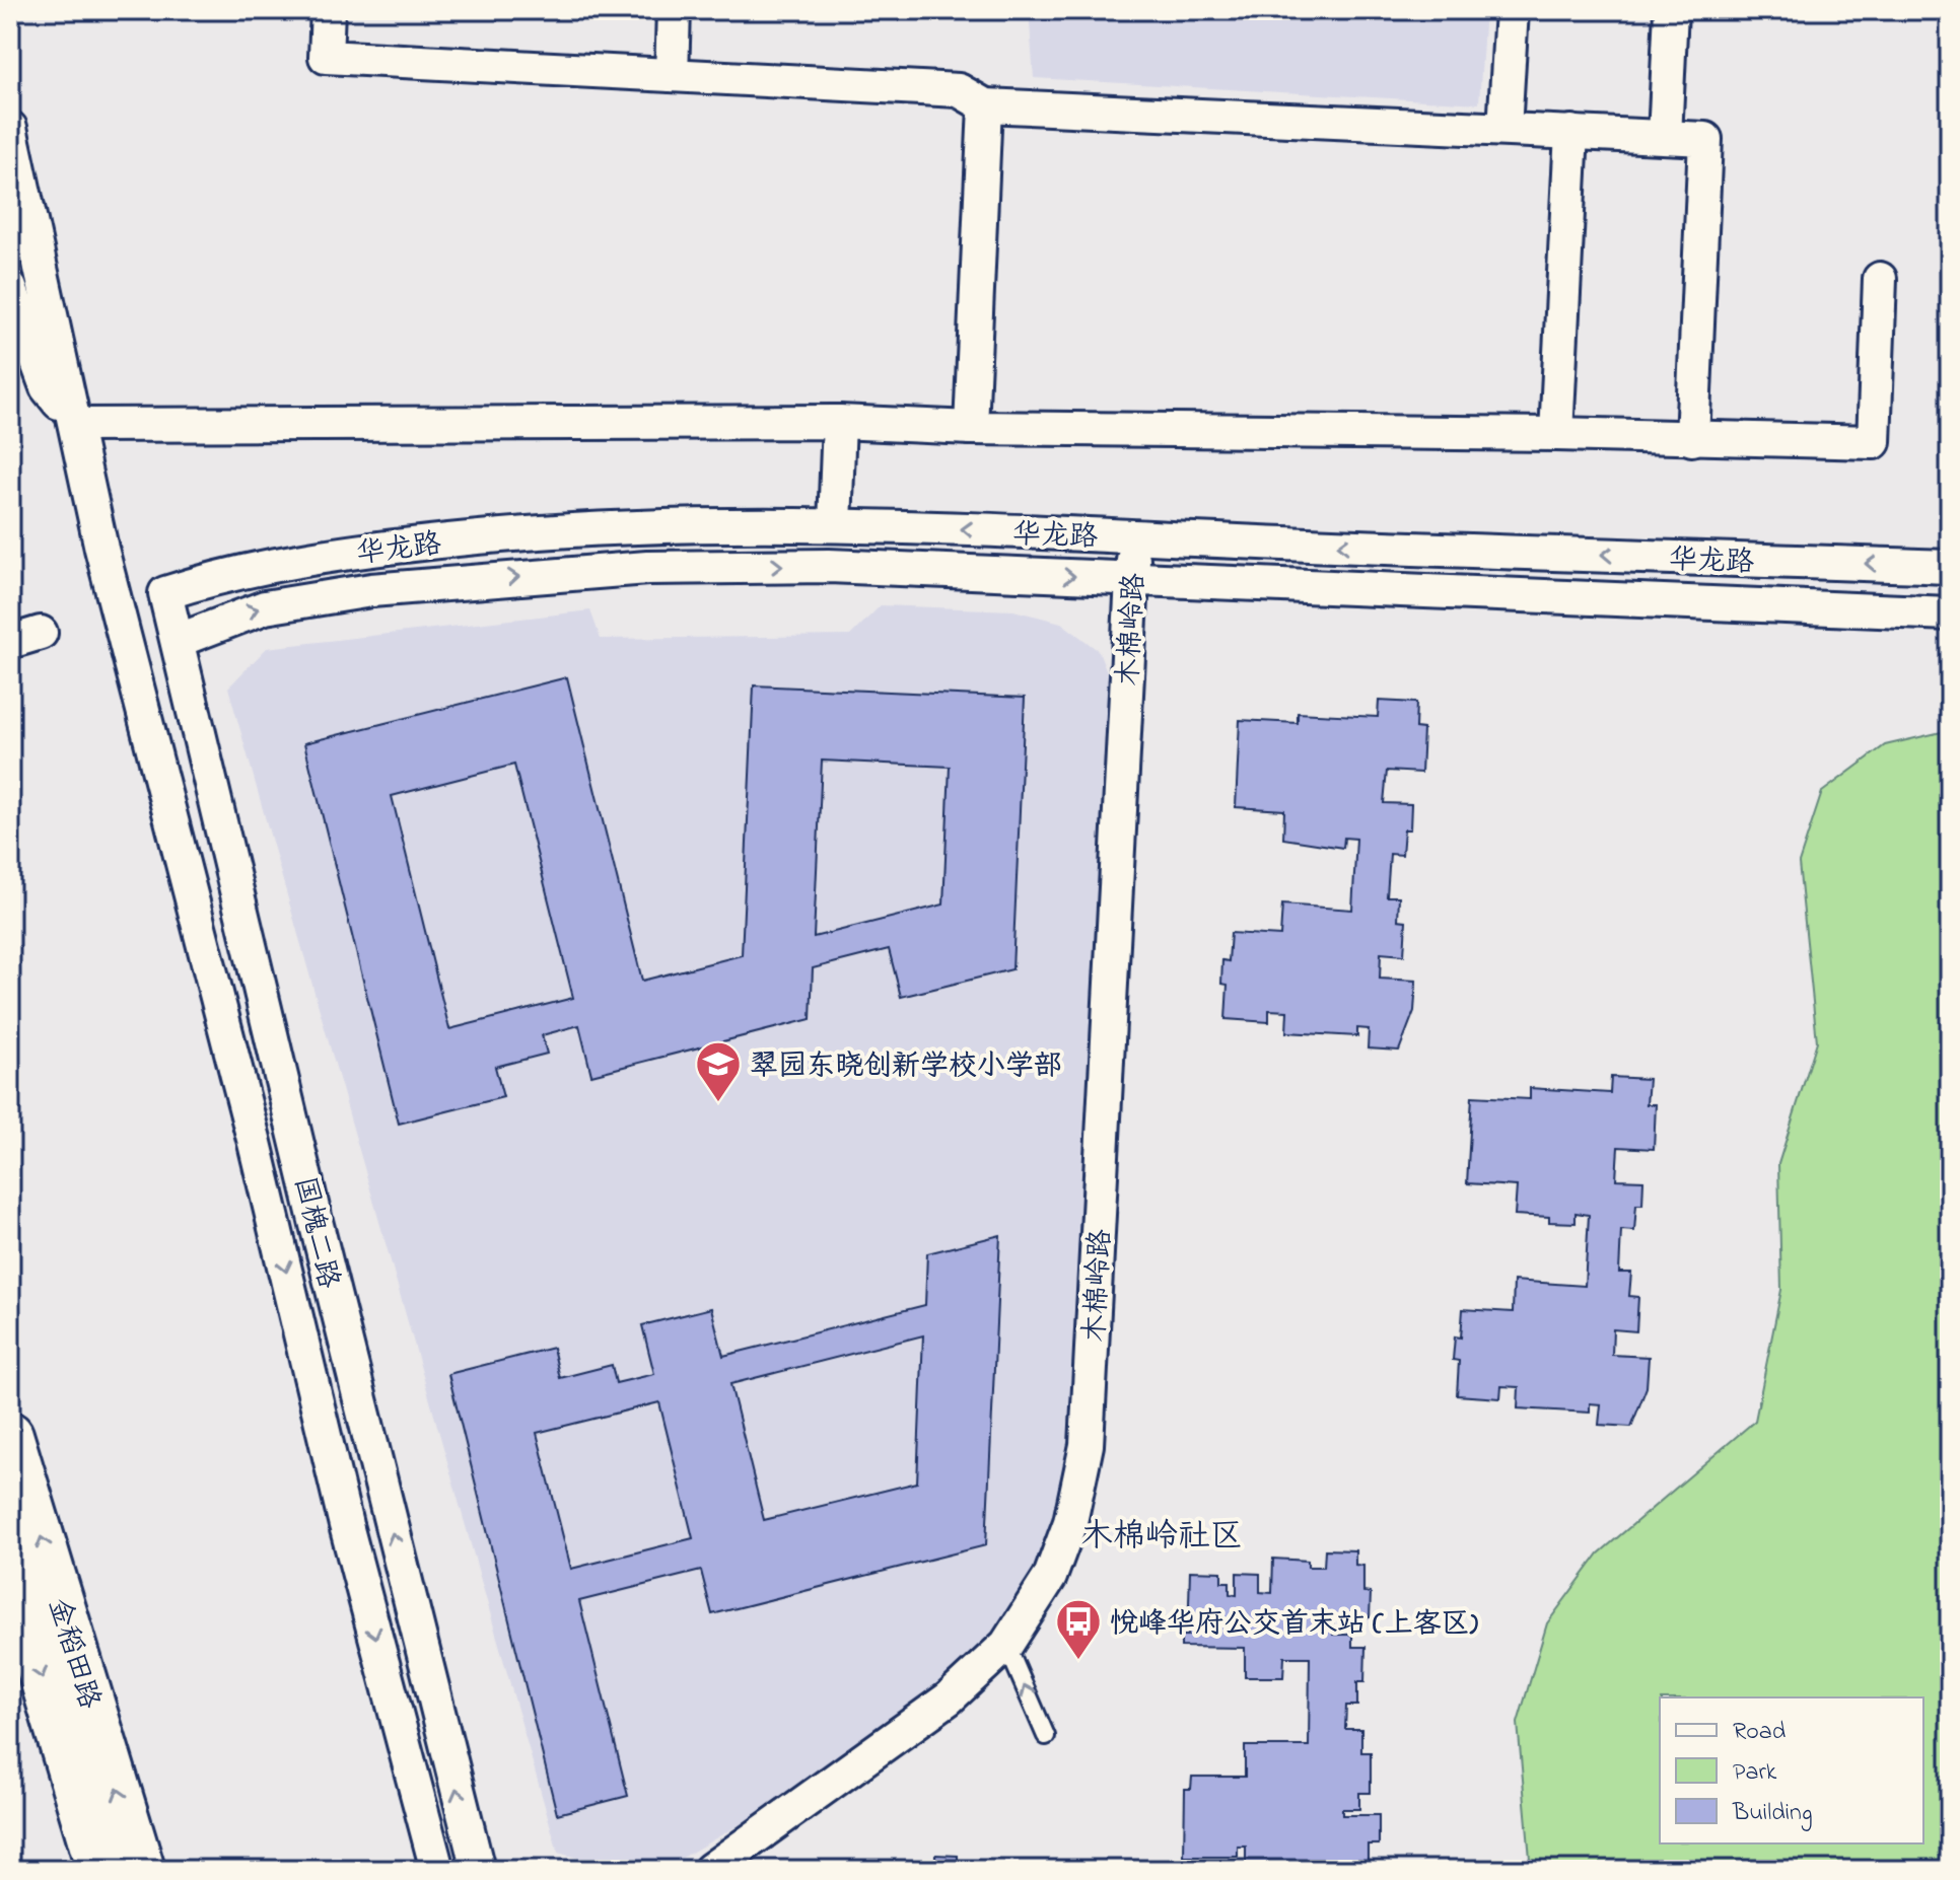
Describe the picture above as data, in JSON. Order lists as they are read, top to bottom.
{
  "streets": {
    "street": [
      "华龙路",
      "木棉岭路",
      "国槐二路",
      "金稻田路"
    ]
  },
  "crossings": [
    ["华龙路", "木棉岭路"],
    ["华龙路", "国槐二路"]
  ],
  "districts": ["木棉岭社区"],
  "places": {
    "school or university": ["翠园东晓创新学校小学部"],
    "bus stop": ["悦峰华府公交首末站 (上客区)"]
  },
  "legend": ["Road", "Park", "Building"]
}
